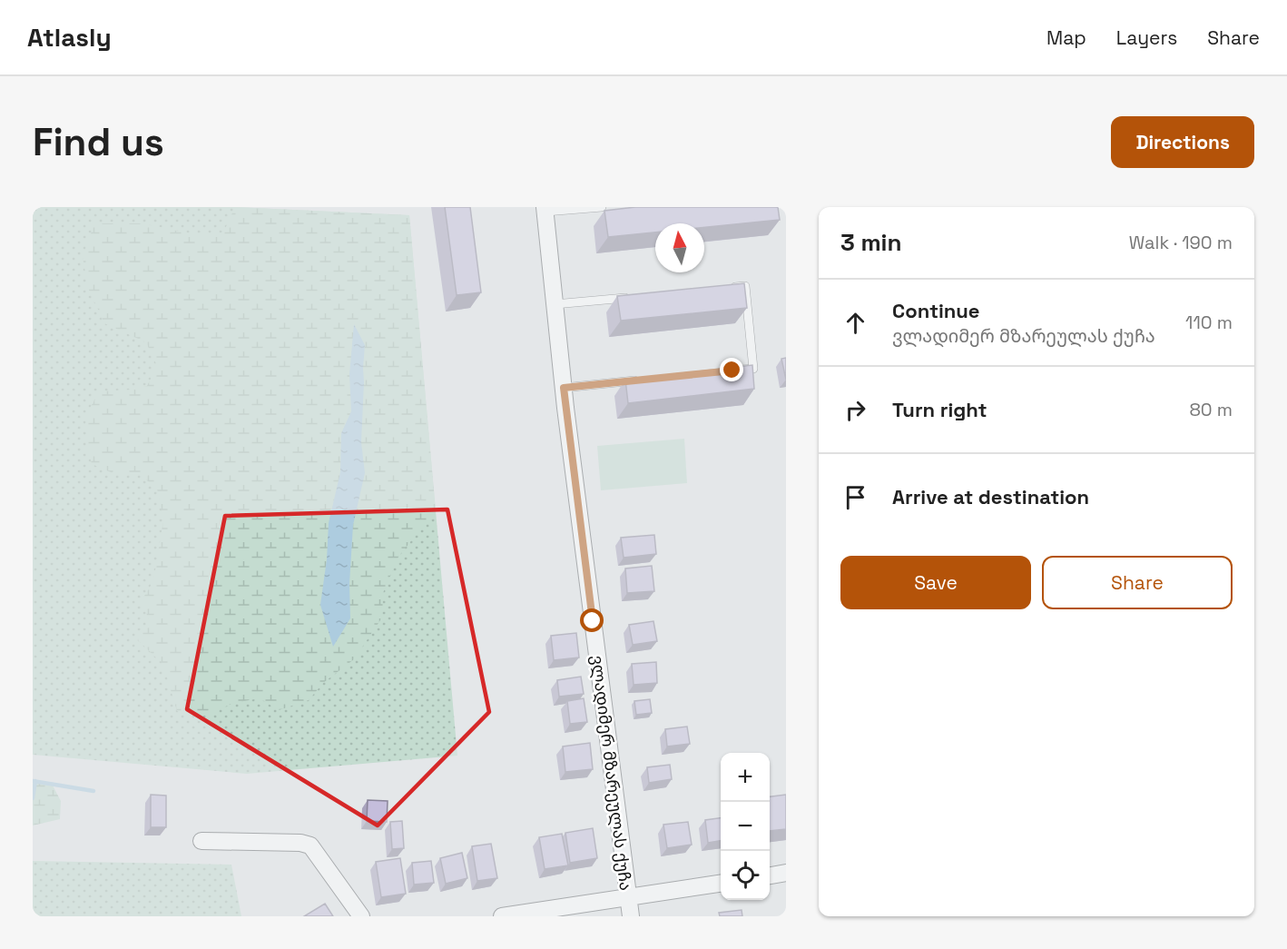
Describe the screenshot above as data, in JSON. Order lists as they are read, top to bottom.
{
  "streets": {
    "street": ["ვლადიმერ მზარეულას ქუჩა"]
  },
  "north": "top",
  "page": {
    "header": "Atlasly",
    "nav": ["Map", "Layers", "Share"],
    "buttons": [
      "Directions",
      ["Save", "Share"]
    ],
    "title": "Find us",
    "heading": ["3 min", "Walk · 190 m"],
    "list": [
      ["Continue", "ვლადიმერ მზარეულას ქუჩა", "110 m"],
      ["Turn right", "80 m"],
      "Arrive at destination"
    ],
    "map_buttons": ["+", "−"]
  }
}
